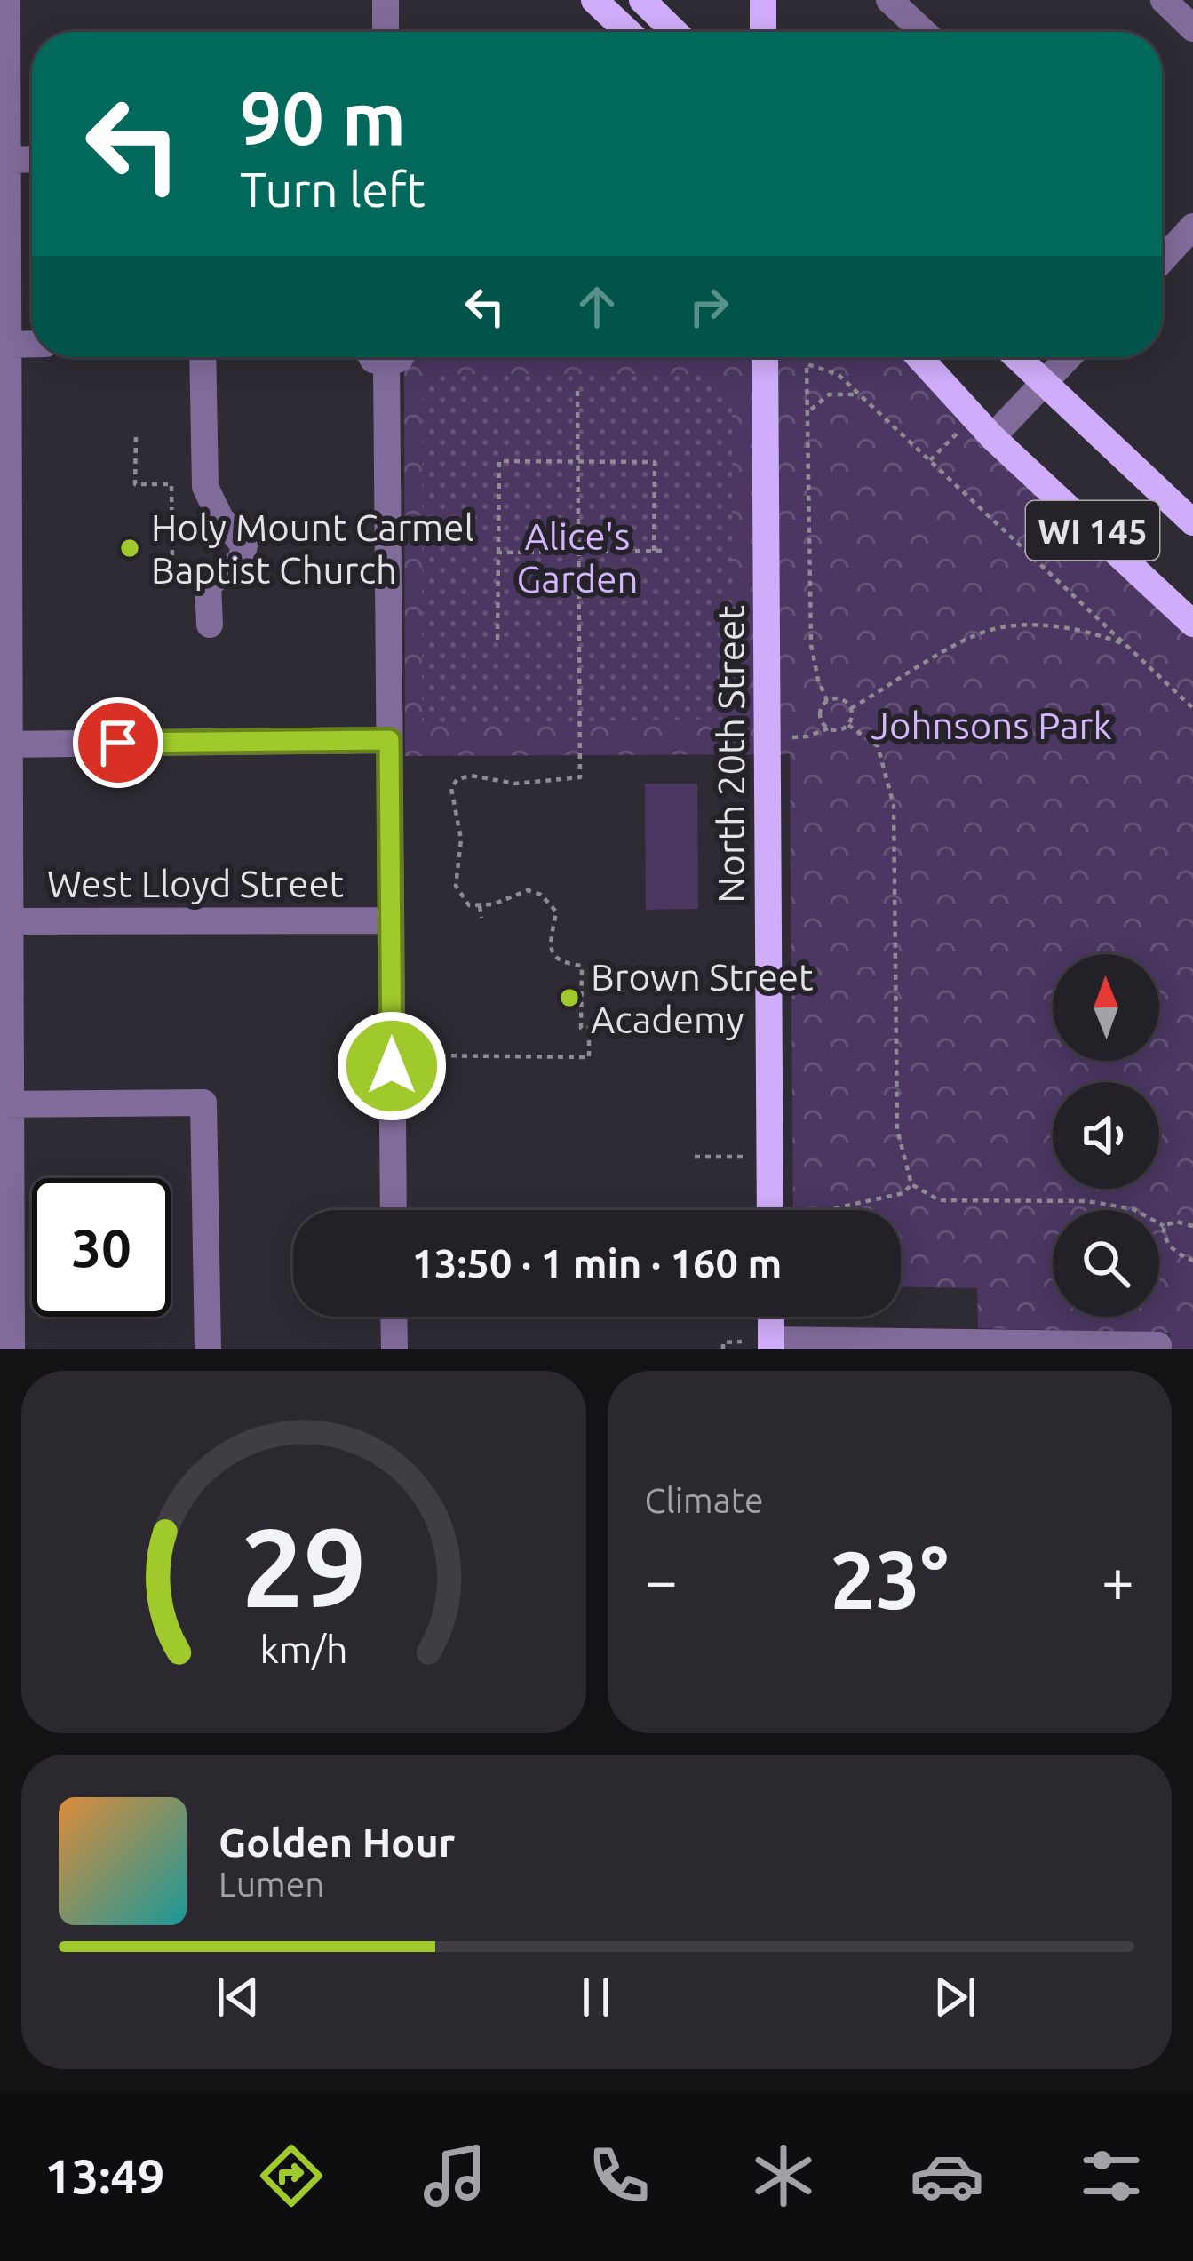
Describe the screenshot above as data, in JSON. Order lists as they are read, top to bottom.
{
  "streets": {
    "main road": ["WI 145", "North 20th Street"],
    "street": ["West Lloyd Street"]
  },
  "parks": ["Alice's Garden", "Johnsons Park"],
  "places": ["Holy Mount Carmel Baptist Church", "Brown Street Academy"],
  "north": "top",
  "page": {
    "turn": ["90 m", "Turn left"],
    "limit": "30",
    "trip": "13:50 · 1 min · 160 m",
    "tile": "Climate",
    "heat": ["−", "23°", "+"],
    "song": ["Golden Hour", "Lumen"],
    "tabs": "13:49",
    "gauge": ["29", "km/h"]
  }
}
